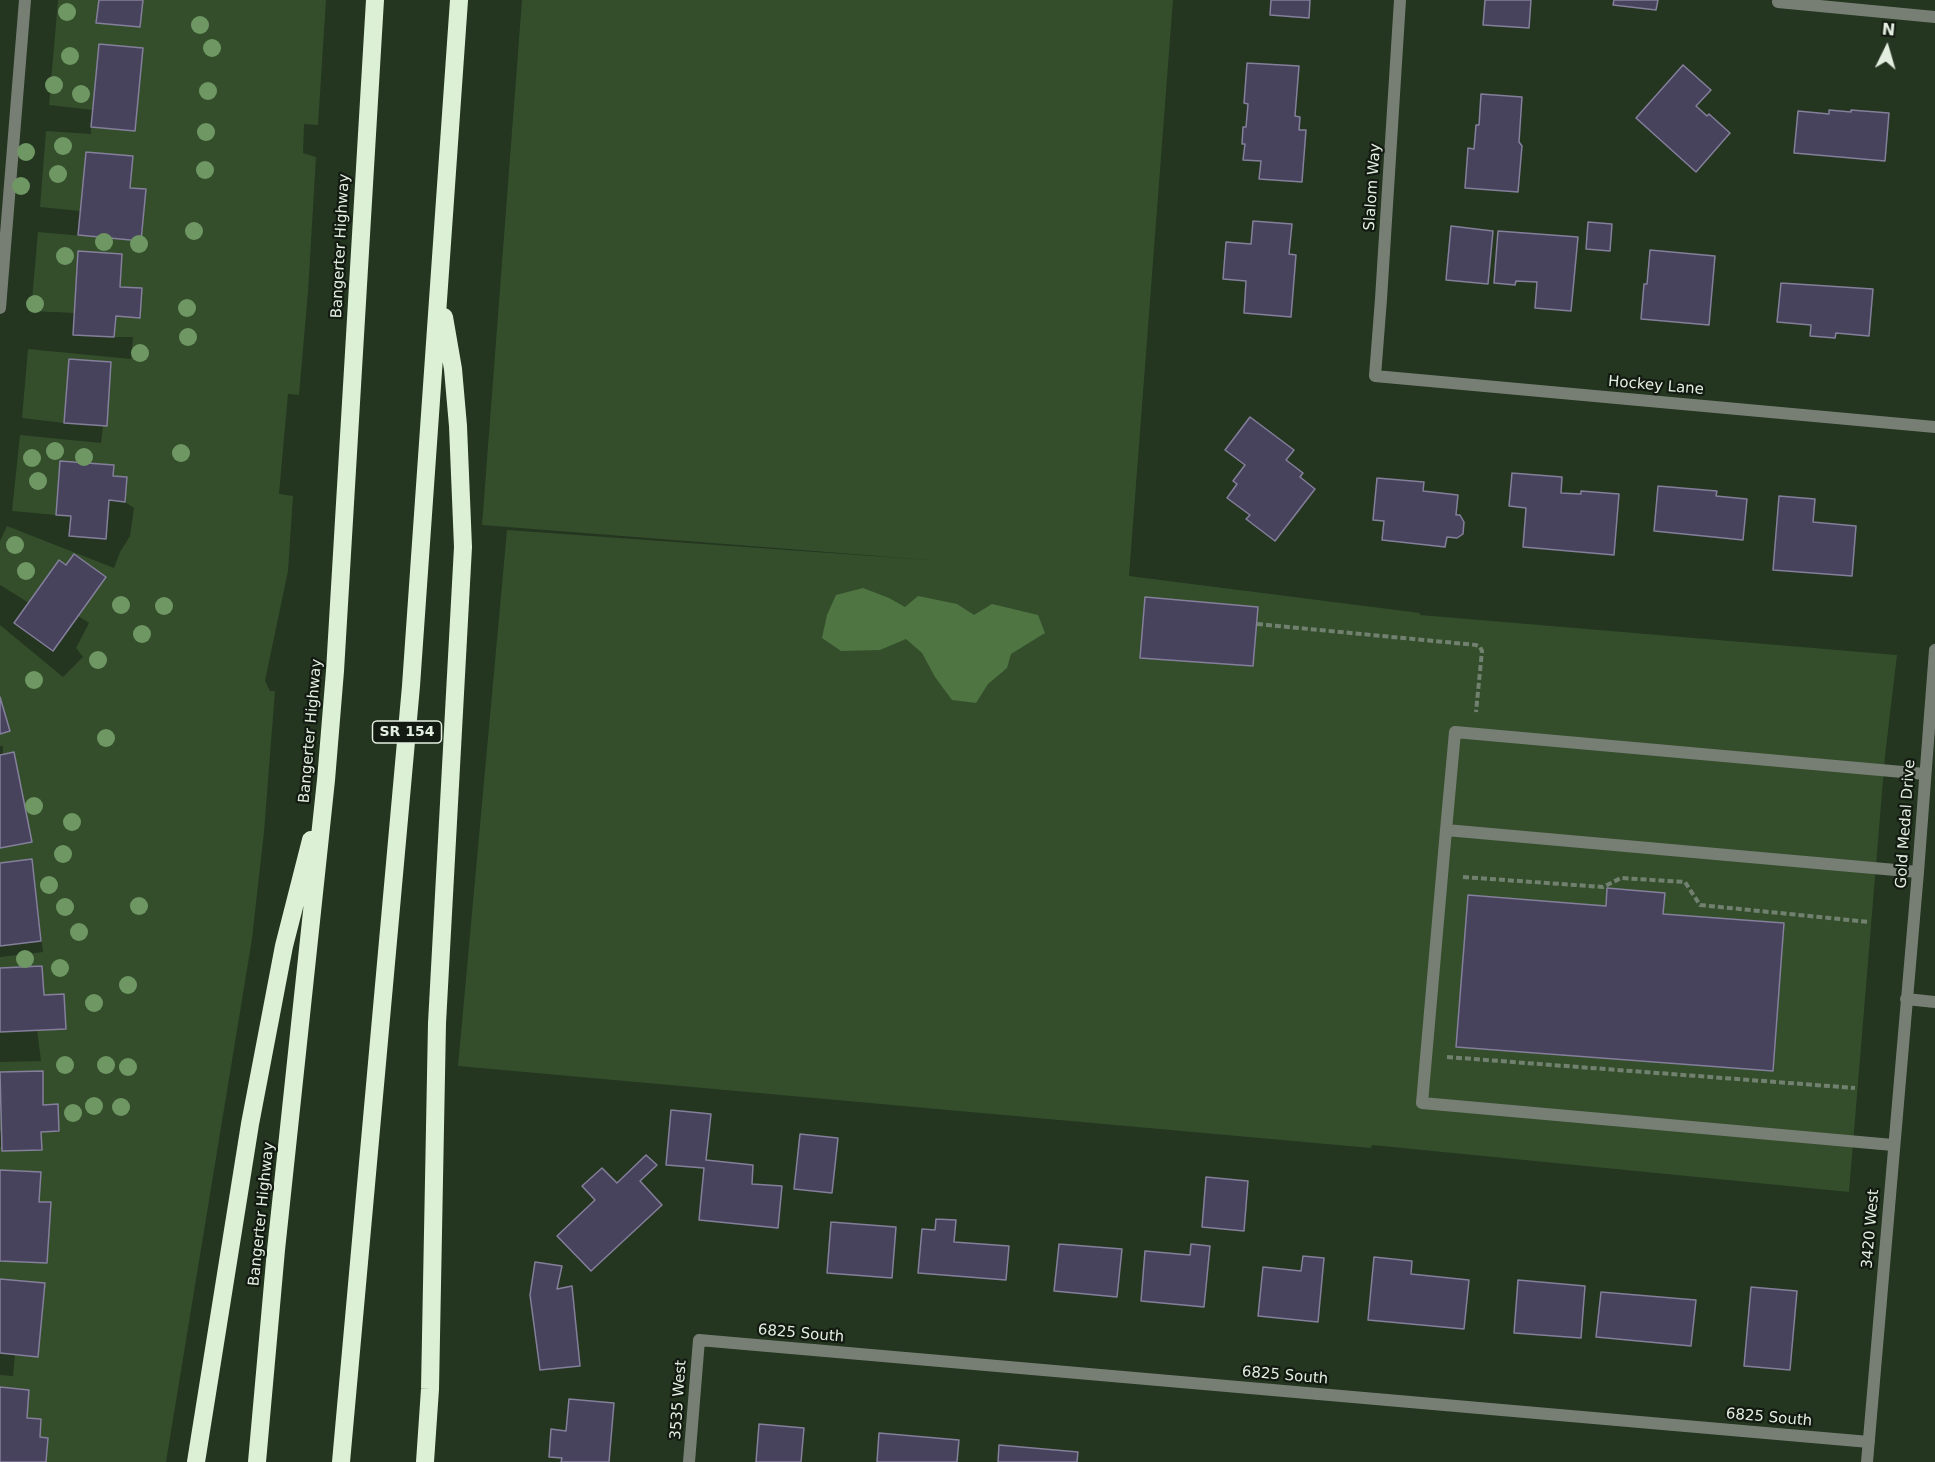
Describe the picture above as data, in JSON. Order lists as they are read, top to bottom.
{
  "streets": {
    "highway": ["Bangerter Highway", "SR 154"],
    "street": [
      "Slalom Way",
      "Hockey Lane",
      "Gold Medal Drive",
      "3420 West",
      "6825 South",
      "3535 West"
    ]
  },
  "crossings": [
    ["Slalom Way", "Hockey Lane"],
    ["Gold Medal Drive", "3420 West"],
    ["3420 West", "6825 South"],
    ["6825 South", "3535 West"]
  ],
  "north": "top"
}
